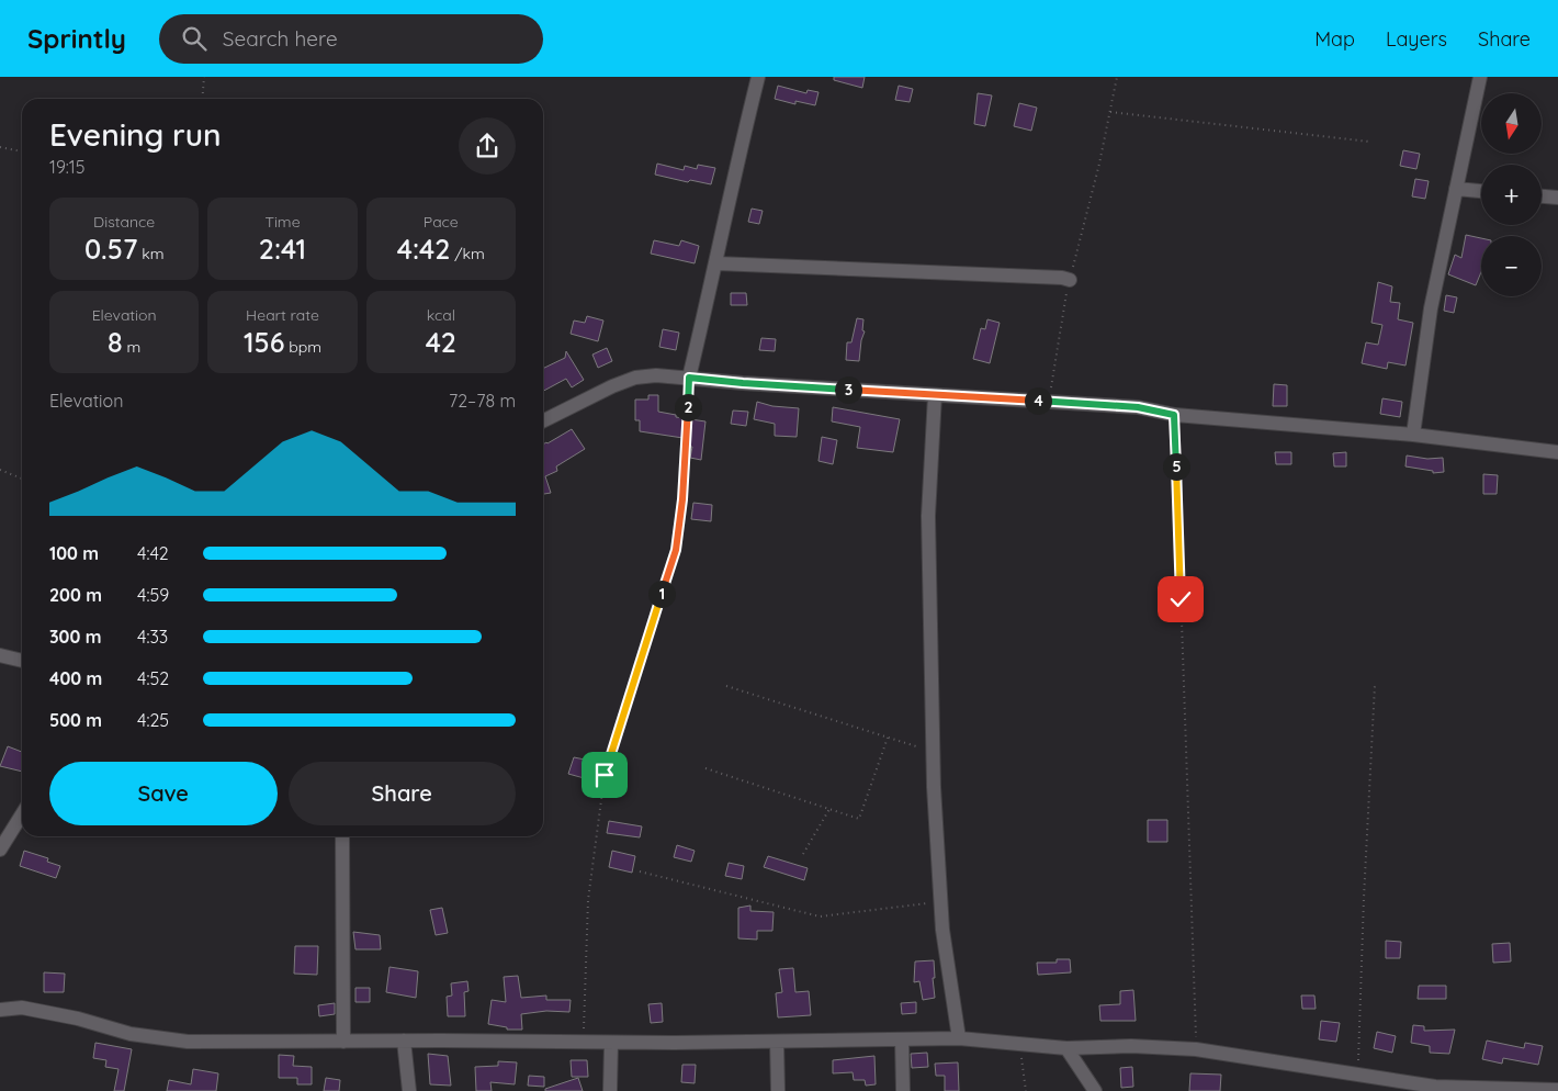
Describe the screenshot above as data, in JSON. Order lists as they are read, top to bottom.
{
  "north": "bottom",
  "page": {
    "header": "Sprintly",
    "search": "Search here",
    "nav": ["Map", "Layers", "Share"],
    "map_buttons": ["+", "−"],
    "heading": ["Evening run", "19:15"],
    "stats": [
      ["Distance", "0.57 km"],
      ["Time", "2:41"],
      ["Pace", "4:42 /km"],
      ["Elevation", "8 m"],
      ["Heart rate", "156 bpm"],
      ["kcal", "42"]
    ],
    "pins": [
      "3",
      "4",
      "2",
      "5",
      "1"
    ],
    "chart": ["Elevation", "72–78 m"],
    "list": [
      {
        "name": "100 m",
        "note": "4:42"
      },
      {
        "name": "200 m",
        "note": "4:59"
      },
      {
        "name": "300 m",
        "note": "4:33"
      },
      {
        "name": "400 m",
        "note": "4:52"
      },
      {
        "name": "500 m",
        "note": "4:25"
      }
    ],
    "buttons": ["Save", "Share"]
  }
}
